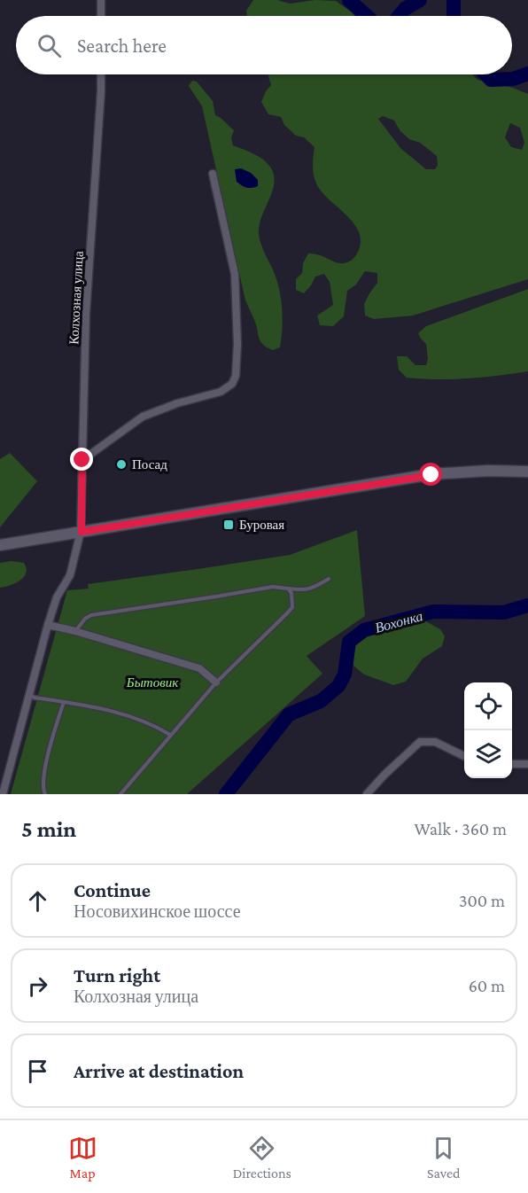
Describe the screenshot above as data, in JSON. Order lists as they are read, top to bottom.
{
  "streets": {
    "street": ["Колхозная улица"]
  },
  "water": ["Вохонка"],
  "parks": ["Бытовик"],
  "places": {
    "other": ["Посад"],
    "transit": ["Буровая"]
  },
  "page": {
    "search": "Search here",
    "heading": ["5 min", "Walk · 360 m"],
    "list": [
      ["Continue", "Носовихинское шоссе", "300 m"],
      ["Turn right", "Колхозная улица", "60 m"],
      "Arrive at destination"
    ],
    "nav": ["Map", "Directions", "Saved"]
  }
}
